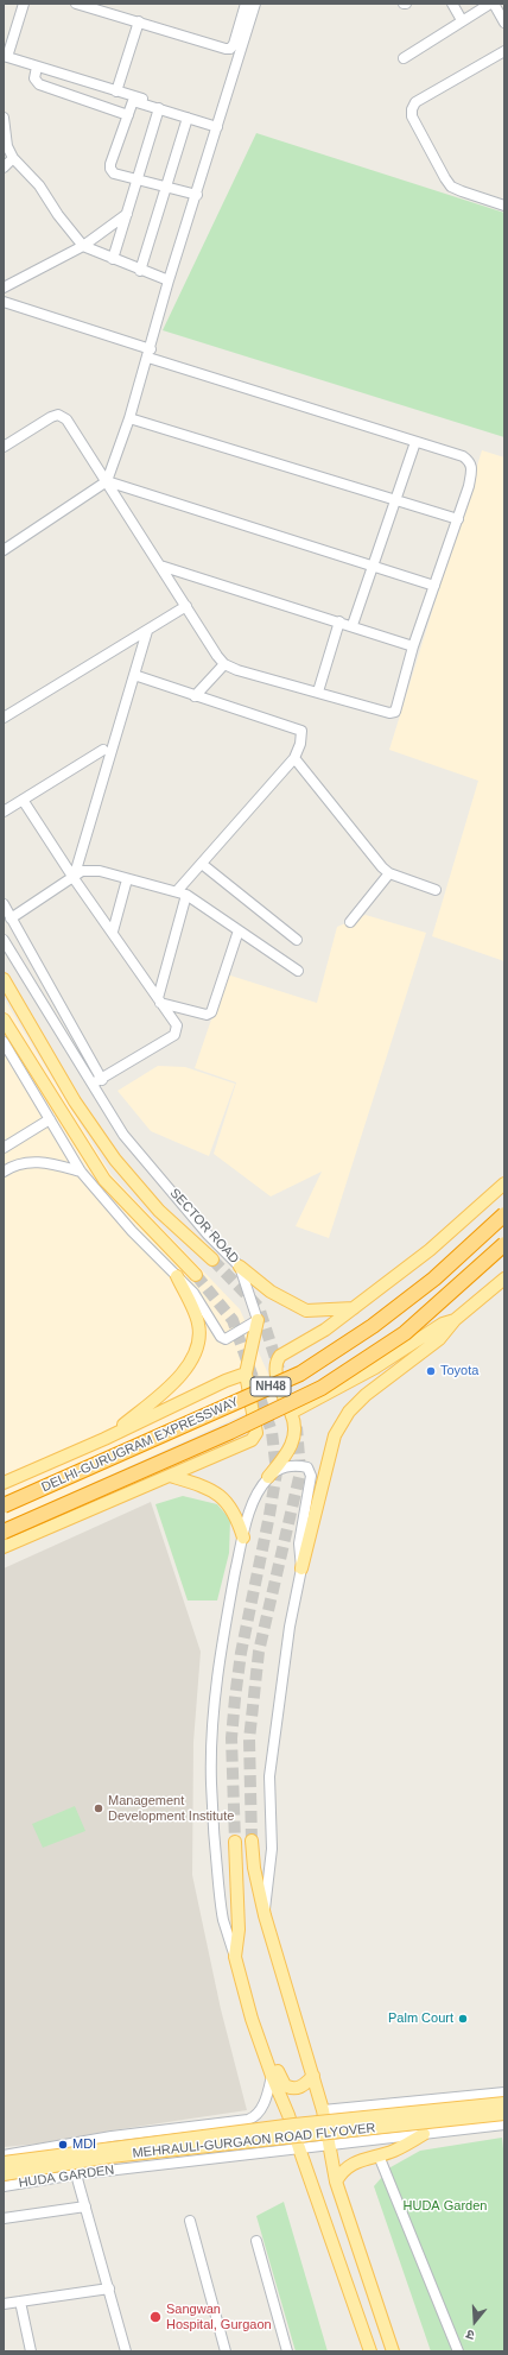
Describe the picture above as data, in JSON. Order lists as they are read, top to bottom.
{
  "streets": {
    "highway": ["NH48", "DELHI-GURUGRAM EXPRESSWAY"],
    "main road": ["MEHRAULI-GURGAON ROAD FLYOVER"],
    "street": ["SECTOR ROAD", "HUDA GARDEN"]
  },
  "parks": ["HUDA Garden"],
  "places": [
    "Toyota",
    "Management Development Institute",
    "Palm Court",
    "MDI",
    "Sangwan Hospital, Gurgaon"
  ],
  "north": "bottom"
}
